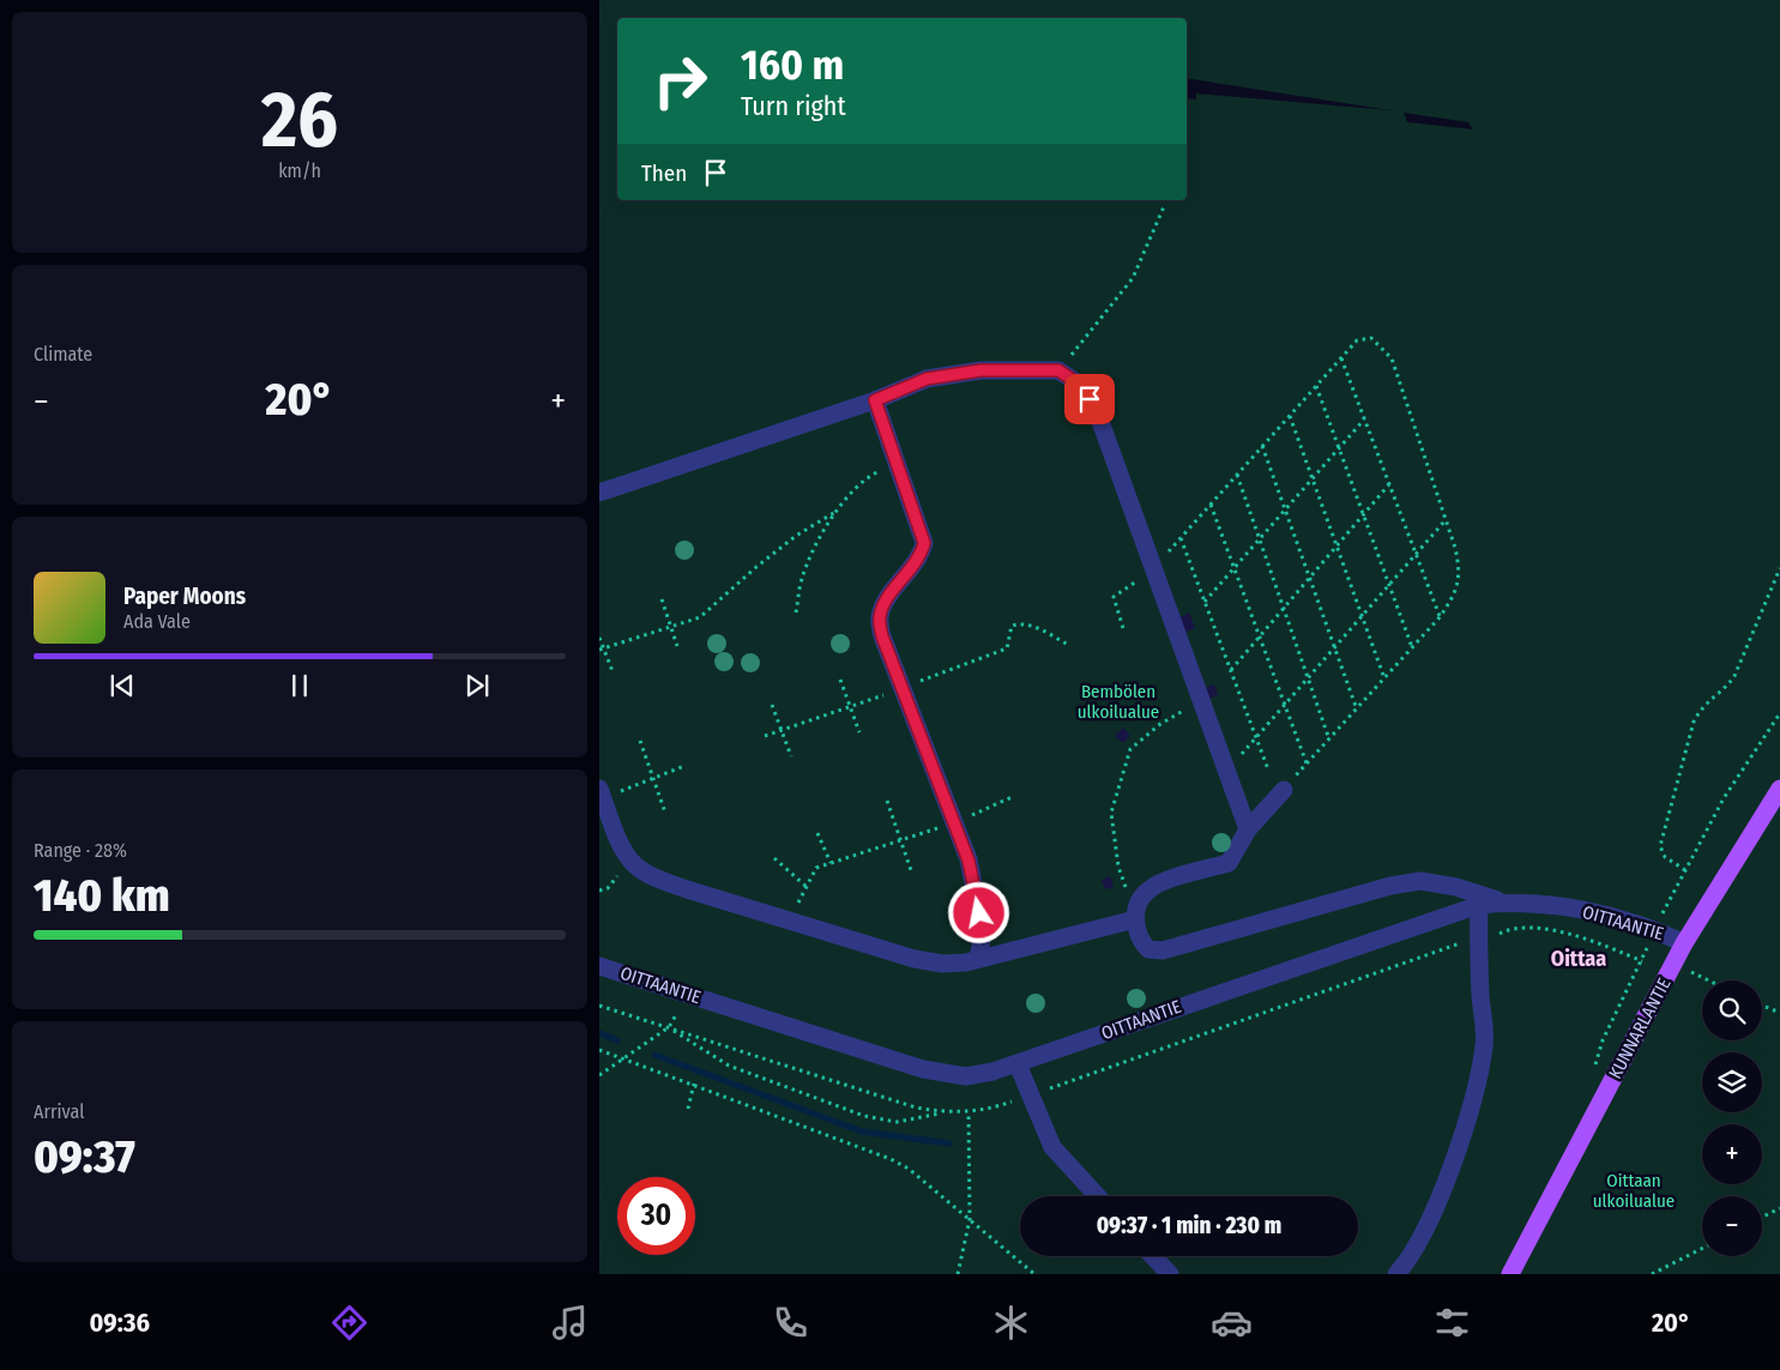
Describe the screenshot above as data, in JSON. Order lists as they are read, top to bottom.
{
  "streets": {
    "main road": ["KUNNARLANTIE"],
    "street": ["OITTAANTIE"]
  },
  "crossings": [
    ["OITTAANTIE", "KUNNARLANTIE"]
  ],
  "districts": ["Oittaa"],
  "parks": ["Bembölen ulkoilualue", "Oittaan ulkoilualue"],
  "page": {
    "tile": [
      ["26", "km/h"],
      "Climate",
      ["Range · 28%", "140 km"],
      ["Arrival", "09:37"]
    ],
    "turn": ["160 m", "Turn right"],
    "then": "Then",
    "heat": ["−", "20°", "+"],
    "song": ["Paper Moons", "Ada Vale"],
    "map_buttons": ["+", "−"],
    "limit": "30",
    "trip": "09:37 · 1 min · 230 m",
    "tabs": ["09:36", "20°"]
  }
}
